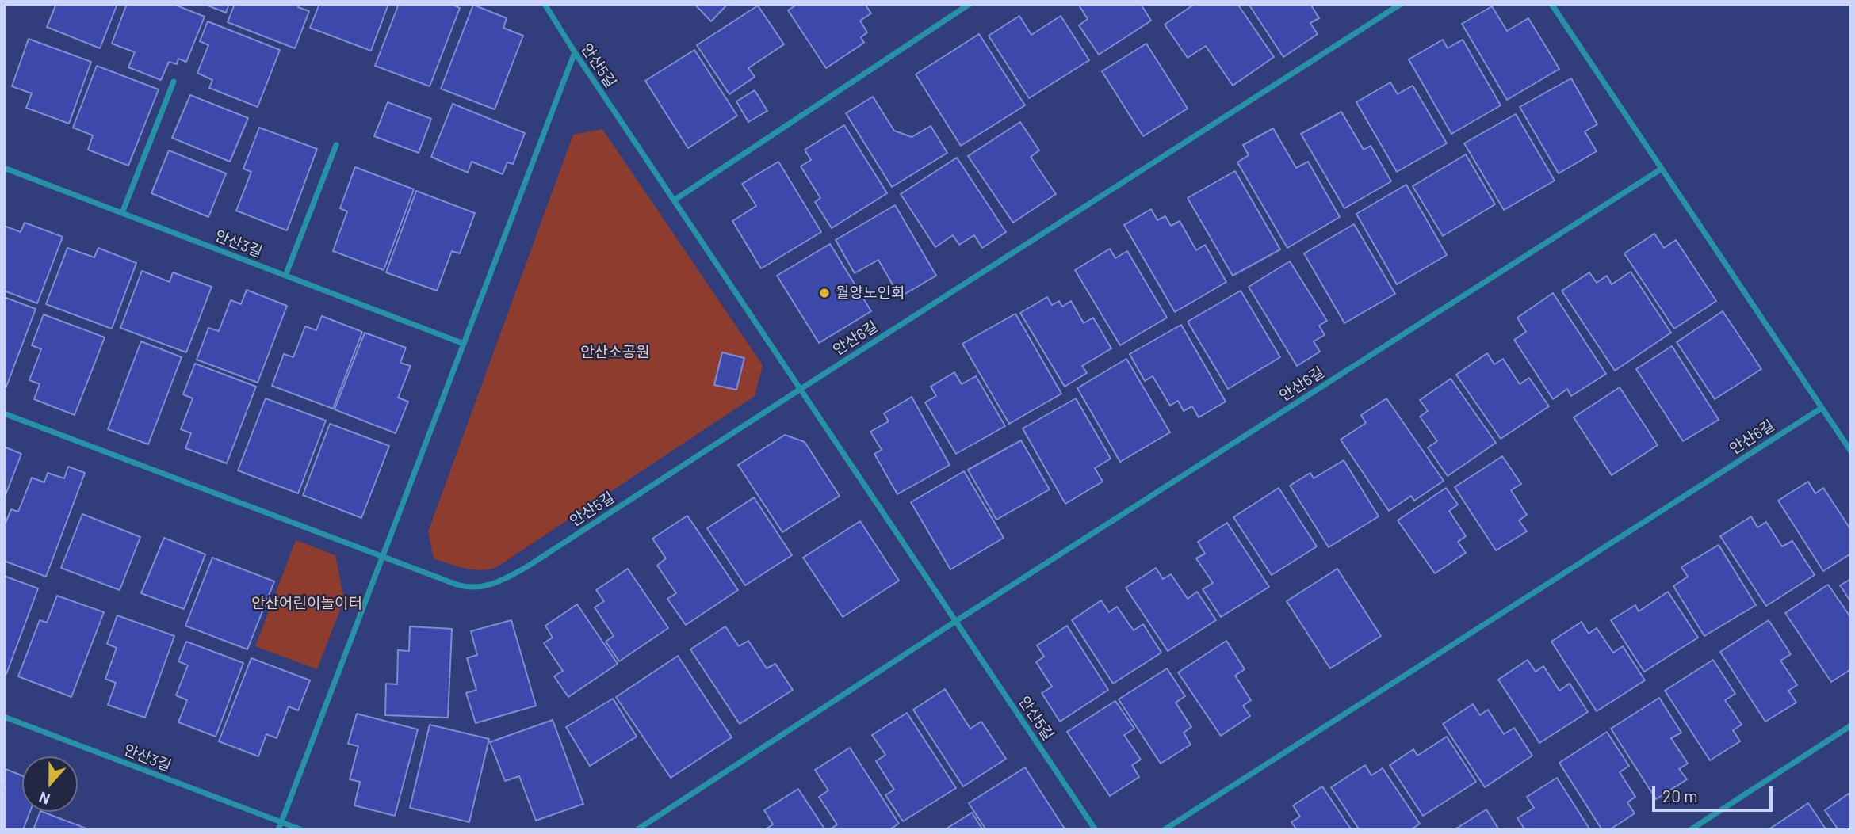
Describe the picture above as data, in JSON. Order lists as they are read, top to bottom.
{
  "streets": {
    "street": ["안산5길", "안산3길", "안산6길"]
  },
  "crossings": [
    ["안산5길", "안산6길"]
  ],
  "parks": ["안산소공원", "안산어린이놀이터"],
  "places": ["월양노인회"],
  "scale_bar": "20 m",
  "north": "bottom"
}
